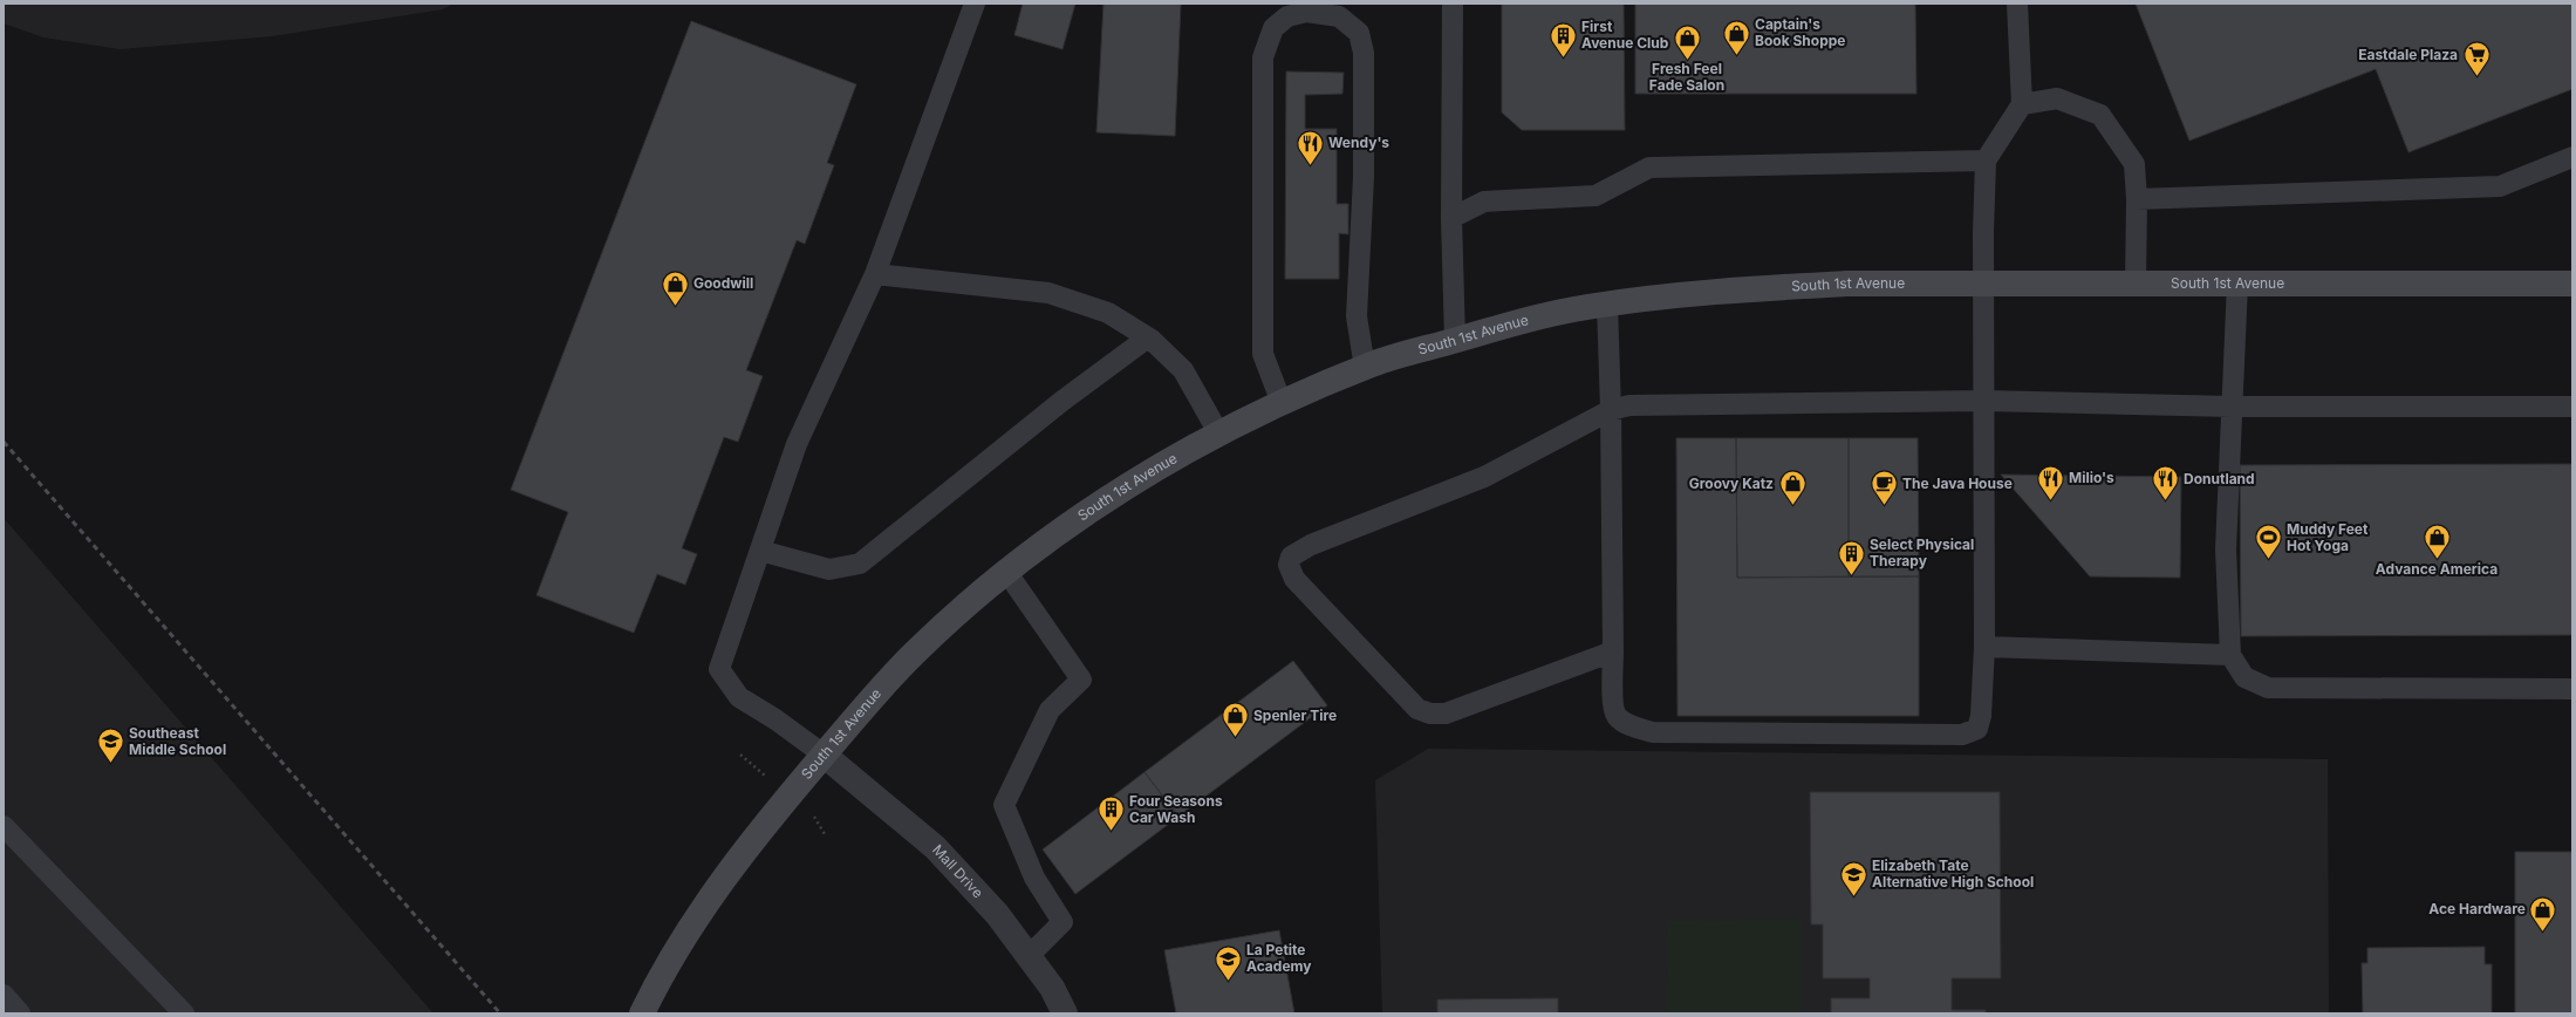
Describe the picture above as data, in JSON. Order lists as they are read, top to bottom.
{
  "streets": {
    "main road": ["South 1st Avenue"],
    "street": ["Mall Drive"]
  },
  "crossings": [
    ["South 1st Avenue", "Mall Drive"]
  ],
  "places": {
    "shop": [
      "Captain's Book Shoppe",
      "Fresh Feel Fade Salon",
      "Goodwill",
      "Groovy Katz",
      "Advance America",
      "Spenler Tire",
      "Ace Hardware"
    ],
    "building": ["First Avenue Club", "Select Physical Therapy", "Four Seasons Car Wash"],
    "supermarket": ["Eastdale Plaza"],
    "restaurant": ["Wendy's", "Milio's", "Donutland"],
    "cafe": ["The Java House"],
    "sports": ["Muddy Feet Hot Yoga"],
    "school or university": ["Southeast Middle School", "Elizabeth Tate Alternative High School", "La Petite Academy"]
  }
}
